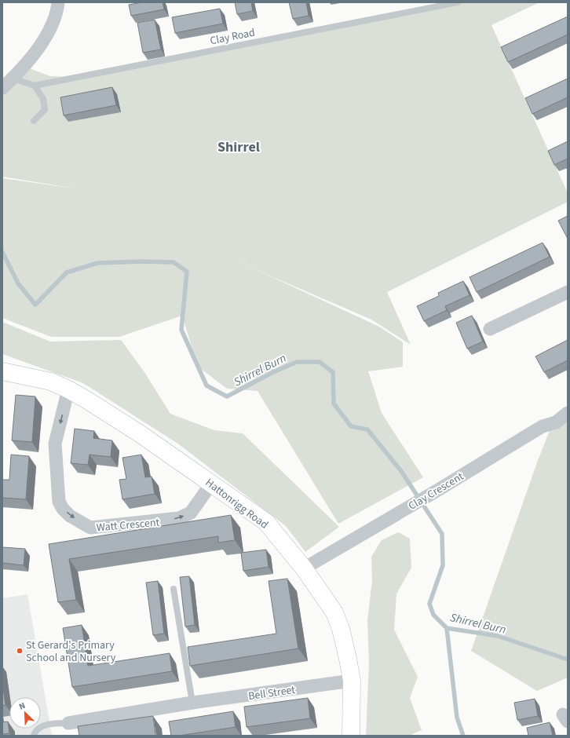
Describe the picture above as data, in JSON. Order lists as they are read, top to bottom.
{
  "streets": {
    "street": [
      "Clay Crescent",
      "Hattonrigg Road",
      "Watt Crescent",
      "Bell Street"
    ],
    "lane": ["Clay Road"]
  },
  "crossings": [
    ["Clay Crescent", "Hattonrigg Road"],
    ["Hattonrigg Road", "Watt Crescent"],
    ["Hattonrigg Road", "Bell Street"]
  ],
  "districts": ["Shirrel"],
  "water": ["Shirrel Burn"],
  "places": ["St Gerard's Primary School and Nursery"],
  "north": "top left"
}
